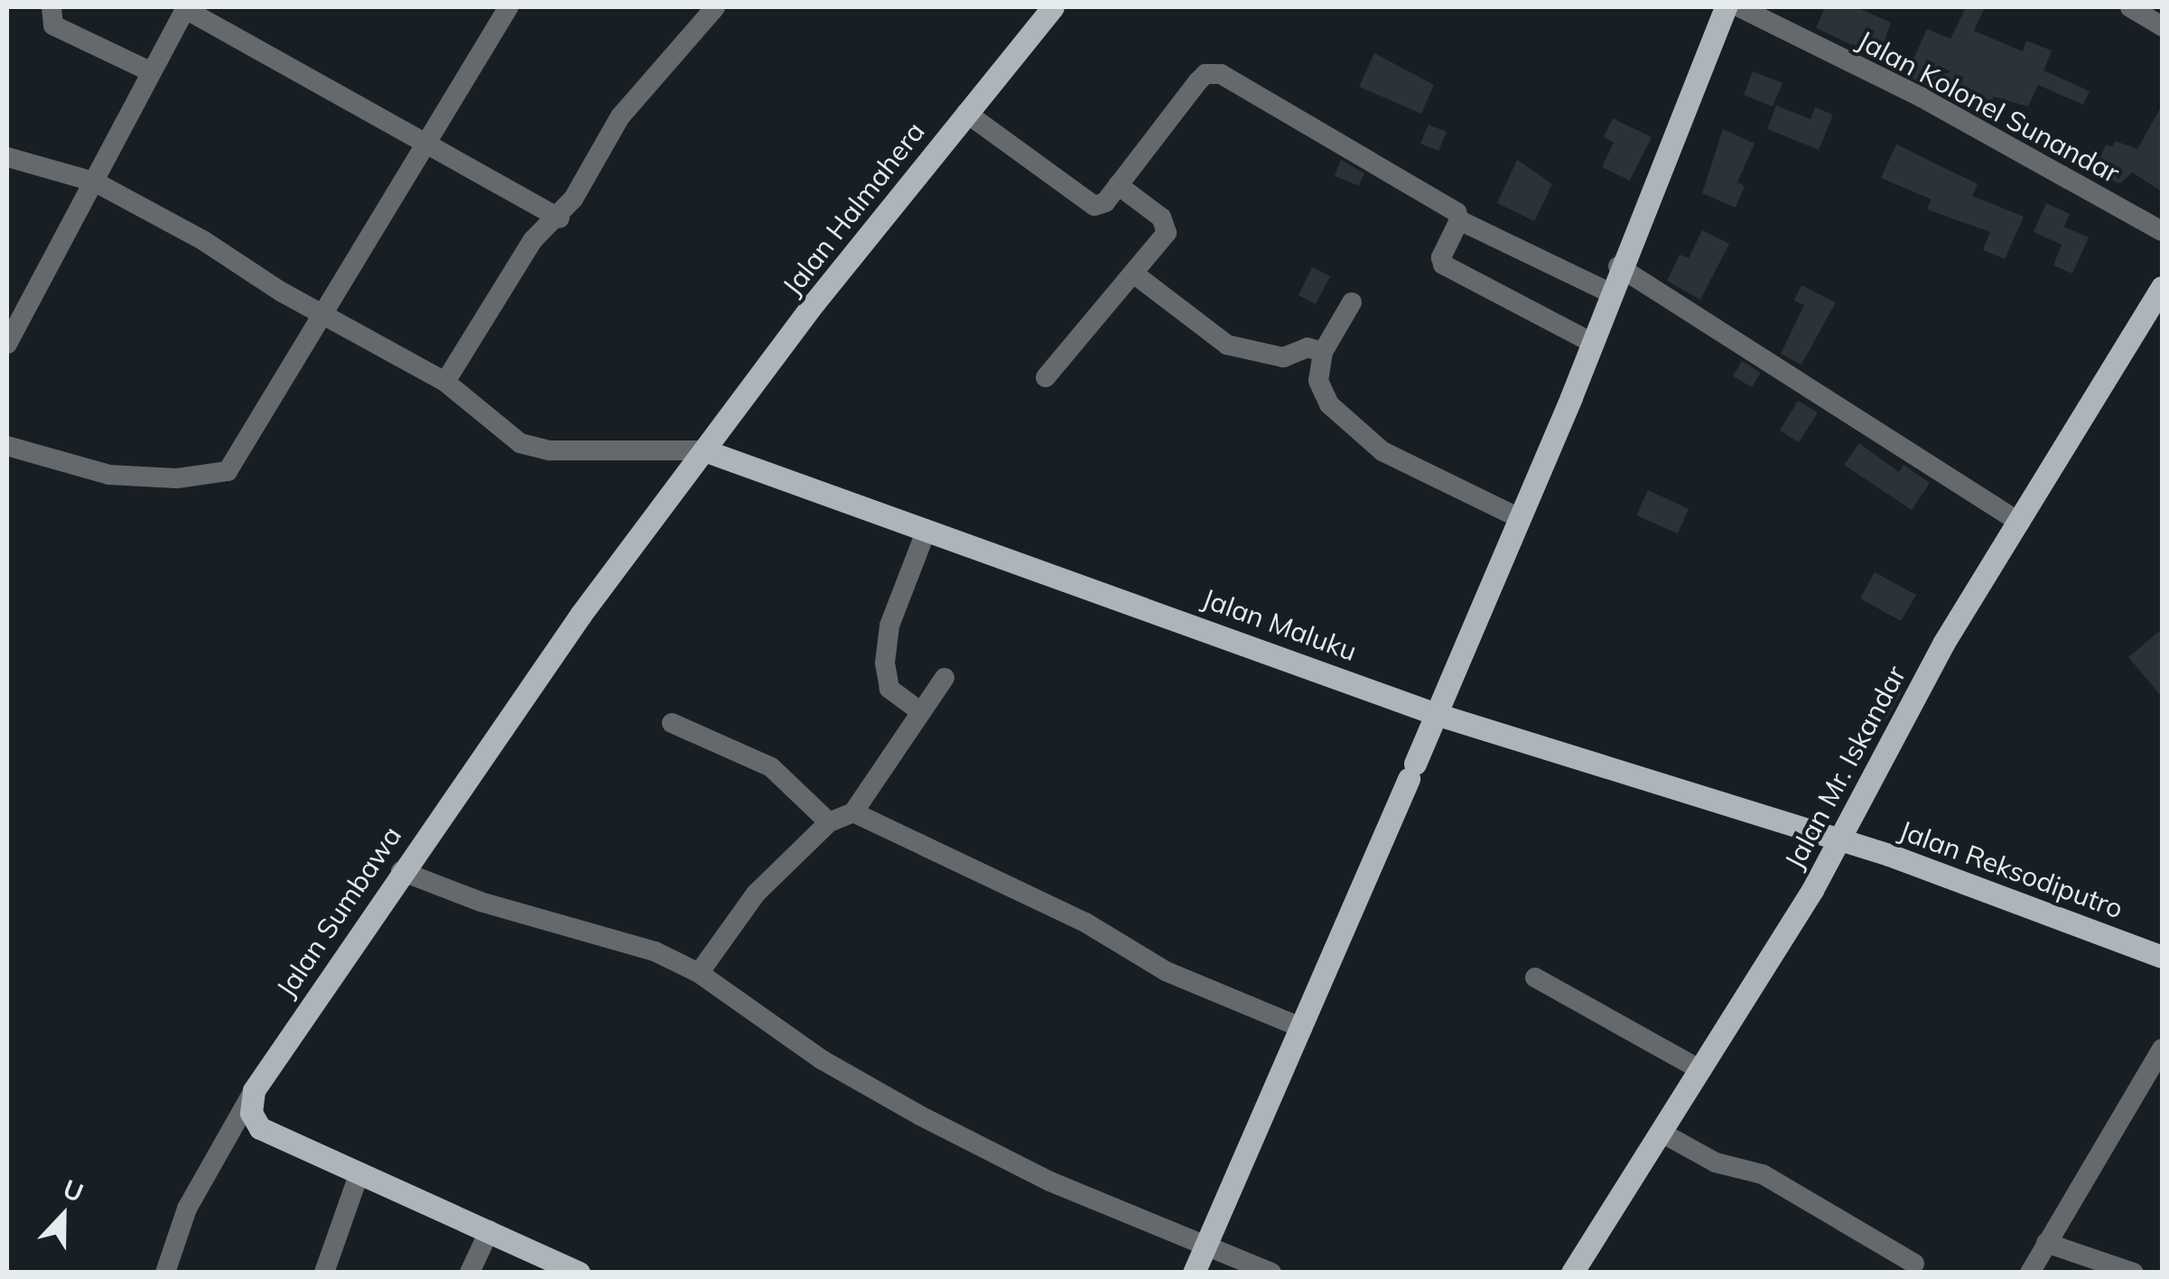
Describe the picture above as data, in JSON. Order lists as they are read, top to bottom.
{
  "streets": {
    "main road": [
      "Jalan Halmahera",
      "Jalan Maluku",
      "Jalan Mr. Iskandar",
      "Jalan Reksodiputro",
      "Jalan Sumbawa"
    ],
    "street": ["Jalan Kolonel Sunandar"]
  },
  "crossings": [
    ["Jalan Halmahera", "Jalan Maluku"],
    ["Jalan Halmahera", "Jalan Sumbawa"],
    ["Jalan Maluku", "Jalan Mr. Iskandar"],
    ["Jalan Maluku", "Jalan Reksodiputro"],
    ["Jalan Maluku", "Jalan Sumbawa"],
    ["Jalan Mr. Iskandar", "Jalan Reksodiputro"]
  ],
  "north": "top"
}
